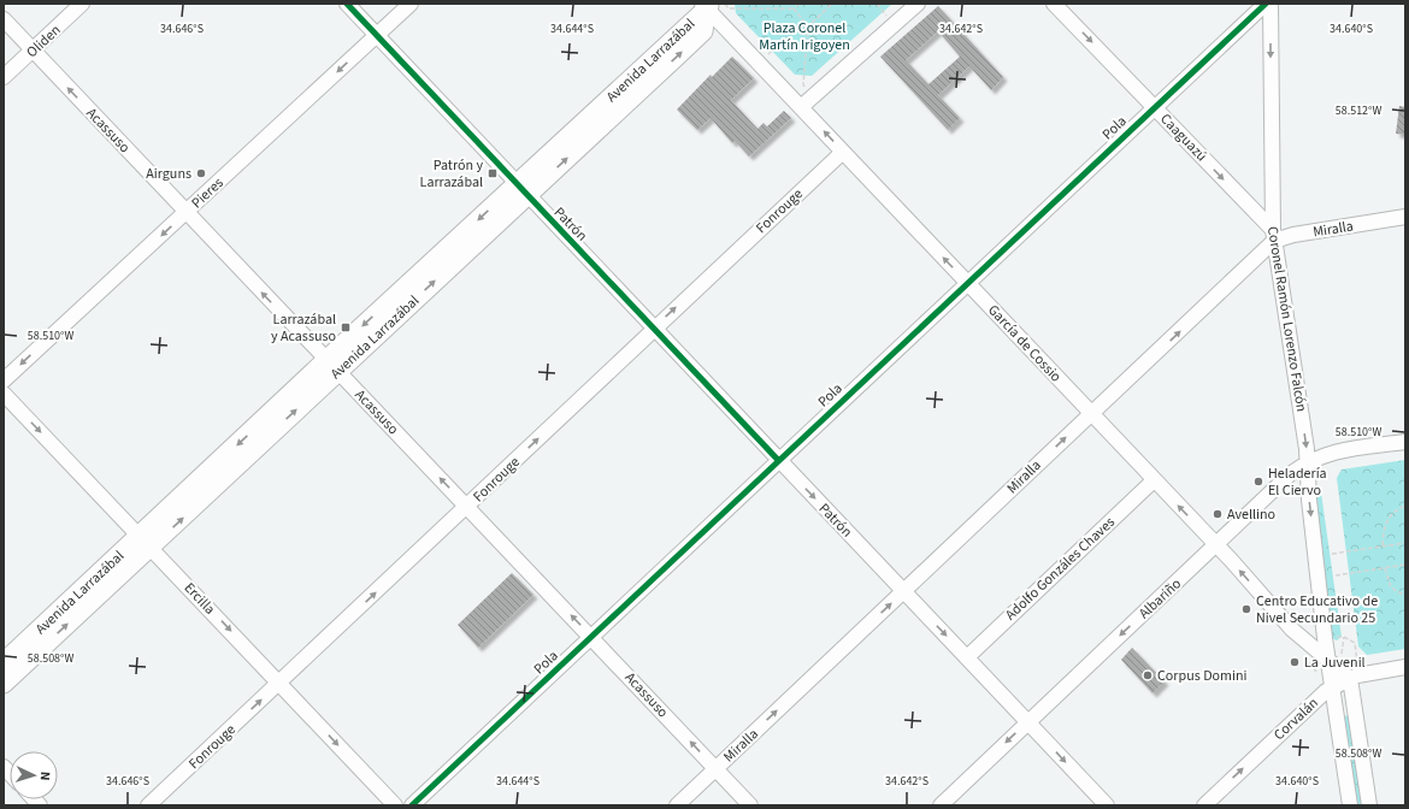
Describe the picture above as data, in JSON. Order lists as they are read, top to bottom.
{
  "streets": {
    "street": [
      "Oliden",
      "Avenida Larrazábal",
      "Pola",
      "Acassuso",
      "Caaguazú",
      "Pieres",
      "Fonrouge",
      "Patrón",
      "Miralla",
      "Coronel Ramón Lorenzo Falcón",
      "García de Cossio",
      "Adolfo Gonzáles Chaves",
      "Ercilla",
      "Albariño",
      "Corvalán"
    ]
  },
  "crossings": [
    ["Oliden", "Acassuso"],
    ["Avenida Larrazábal", "Acassuso"],
    ["Avenida Larrazábal", "Patrón"],
    ["Avenida Larrazábal", "García de Cossio"],
    ["Avenida Larrazábal", "Ercilla"],
    ["Pola", "Acassuso"],
    ["Pola", "Caaguazú"],
    ["Pola", "Patrón"],
    ["Pola", "García de Cossio"],
    ["Acassuso", "Pieres"],
    ["Acassuso", "Fonrouge"],
    ["Acassuso", "Miralla"],
    ["Caaguazú", "Miralla"],
    ["Caaguazú", "Coronel Ramón Lorenzo Falcón"],
    ["Pieres", "Patrón"],
    ["Fonrouge", "Patrón"],
    ["Fonrouge", "García de Cossio"],
    ["Fonrouge", "Ercilla"],
    ["Patrón", "Miralla"],
    ["Patrón", "Adolfo Gonzáles Chaves"],
    ["Patrón", "Albariño"],
    ["Miralla", "Coronel Ramón Lorenzo Falcón"],
    ["Miralla", "García de Cossio"],
    ["Coronel Ramón Lorenzo Falcón", "García de Cossio"],
    ["Coronel Ramón Lorenzo Falcón", "Albariño"],
    ["Coronel Ramón Lorenzo Falcón", "Corvalán"],
    ["García de Cossio", "Adolfo Gonzáles Chaves"],
    ["García de Cossio", "Albariño"],
    ["García de Cossio", "Corvalán"]
  ],
  "one_way": [
    "Acassuso",
    "Caaguazú",
    "Pieres",
    "Fonrouge",
    "Patrón",
    "Miralla",
    "Coronel Ramón Lorenzo Falcón",
    "García de Cossio",
    "Ercilla",
    "Albariño",
    "Corvalán"
  ],
  "parks": ["Plaza Coronel Martín Irigoyen"],
  "places": {
    "other": [
      "Airguns",
      "Heladería El Ciervo",
      "Avellino",
      "Centro Educativo de Nivel Secundario 25",
      "La Juvenil",
      "Corpus Domini"
    ],
    "transit": ["Patrón y Larrazábal", "Larrazábal y Acassuso"]
  },
  "north": "right",
  "coordinates": [
    "34.646°S",
    "34.644°S",
    "34.642°S",
    "34.640°S",
    "58.512°W",
    "58.510°W",
    "58.508°W"
  ]
}
